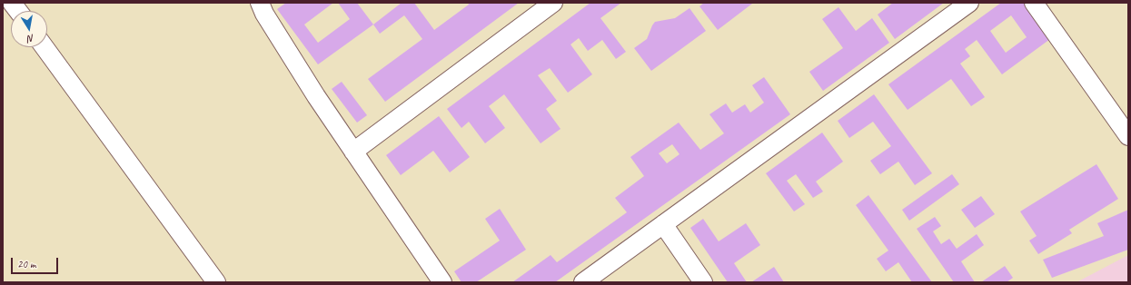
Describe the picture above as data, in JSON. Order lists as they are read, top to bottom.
{
  "scale_bar": "20 m",
  "north": "bottom"
}
